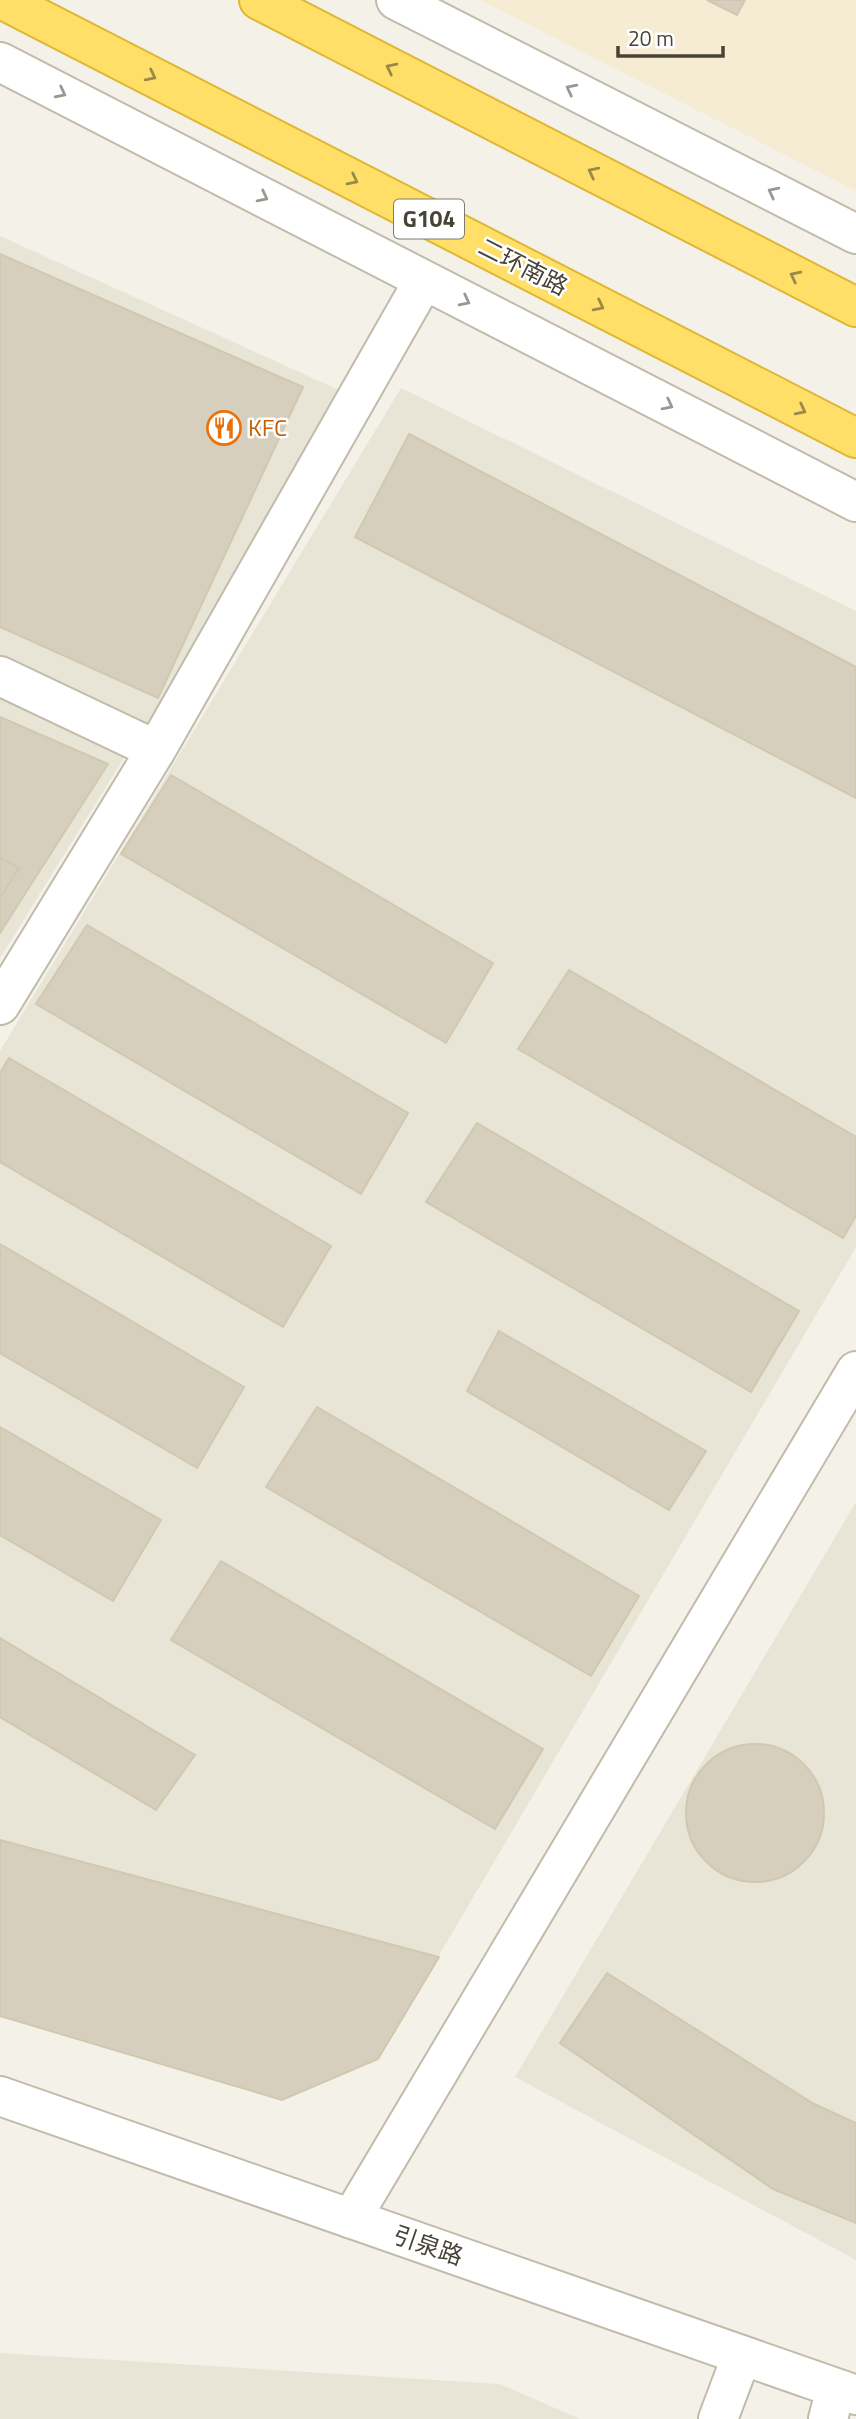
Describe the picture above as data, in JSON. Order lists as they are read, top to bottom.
{
  "streets": {
    "highway": ["G104", "二环南路"],
    "street": ["引泉路"]
  },
  "places": {
    "restaurant": ["KFC"]
  },
  "scale_bar": "20 m"
}
